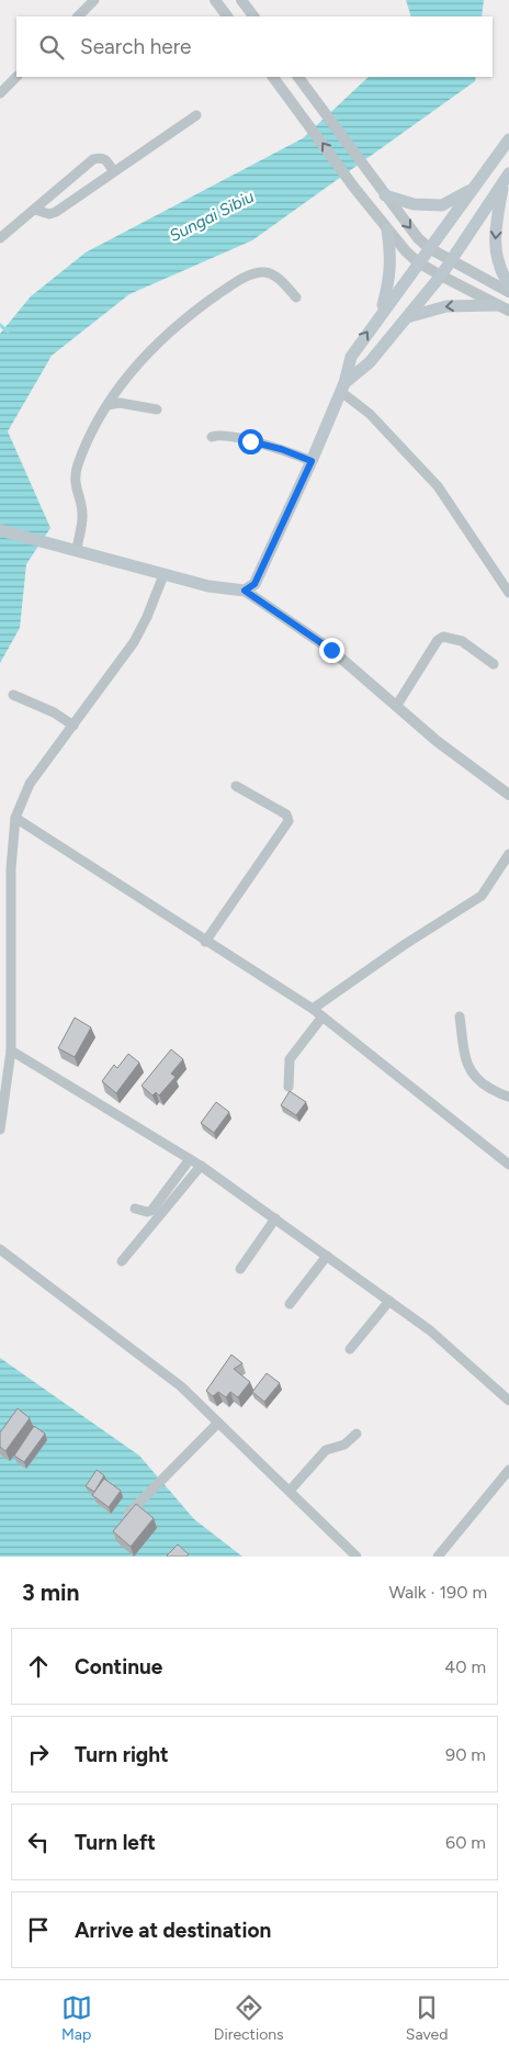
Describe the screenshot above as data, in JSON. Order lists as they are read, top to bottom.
{
  "water": ["Sungai Sibiu"],
  "page": {
    "search": "Search here",
    "heading": ["3 min", "Walk · 190 m"],
    "list": [
      ["Continue", "40 m"],
      ["Turn right", "90 m"],
      ["Turn left", "60 m"],
      "Arrive at destination"
    ],
    "nav": ["Map", "Directions", "Saved"]
  }
}
